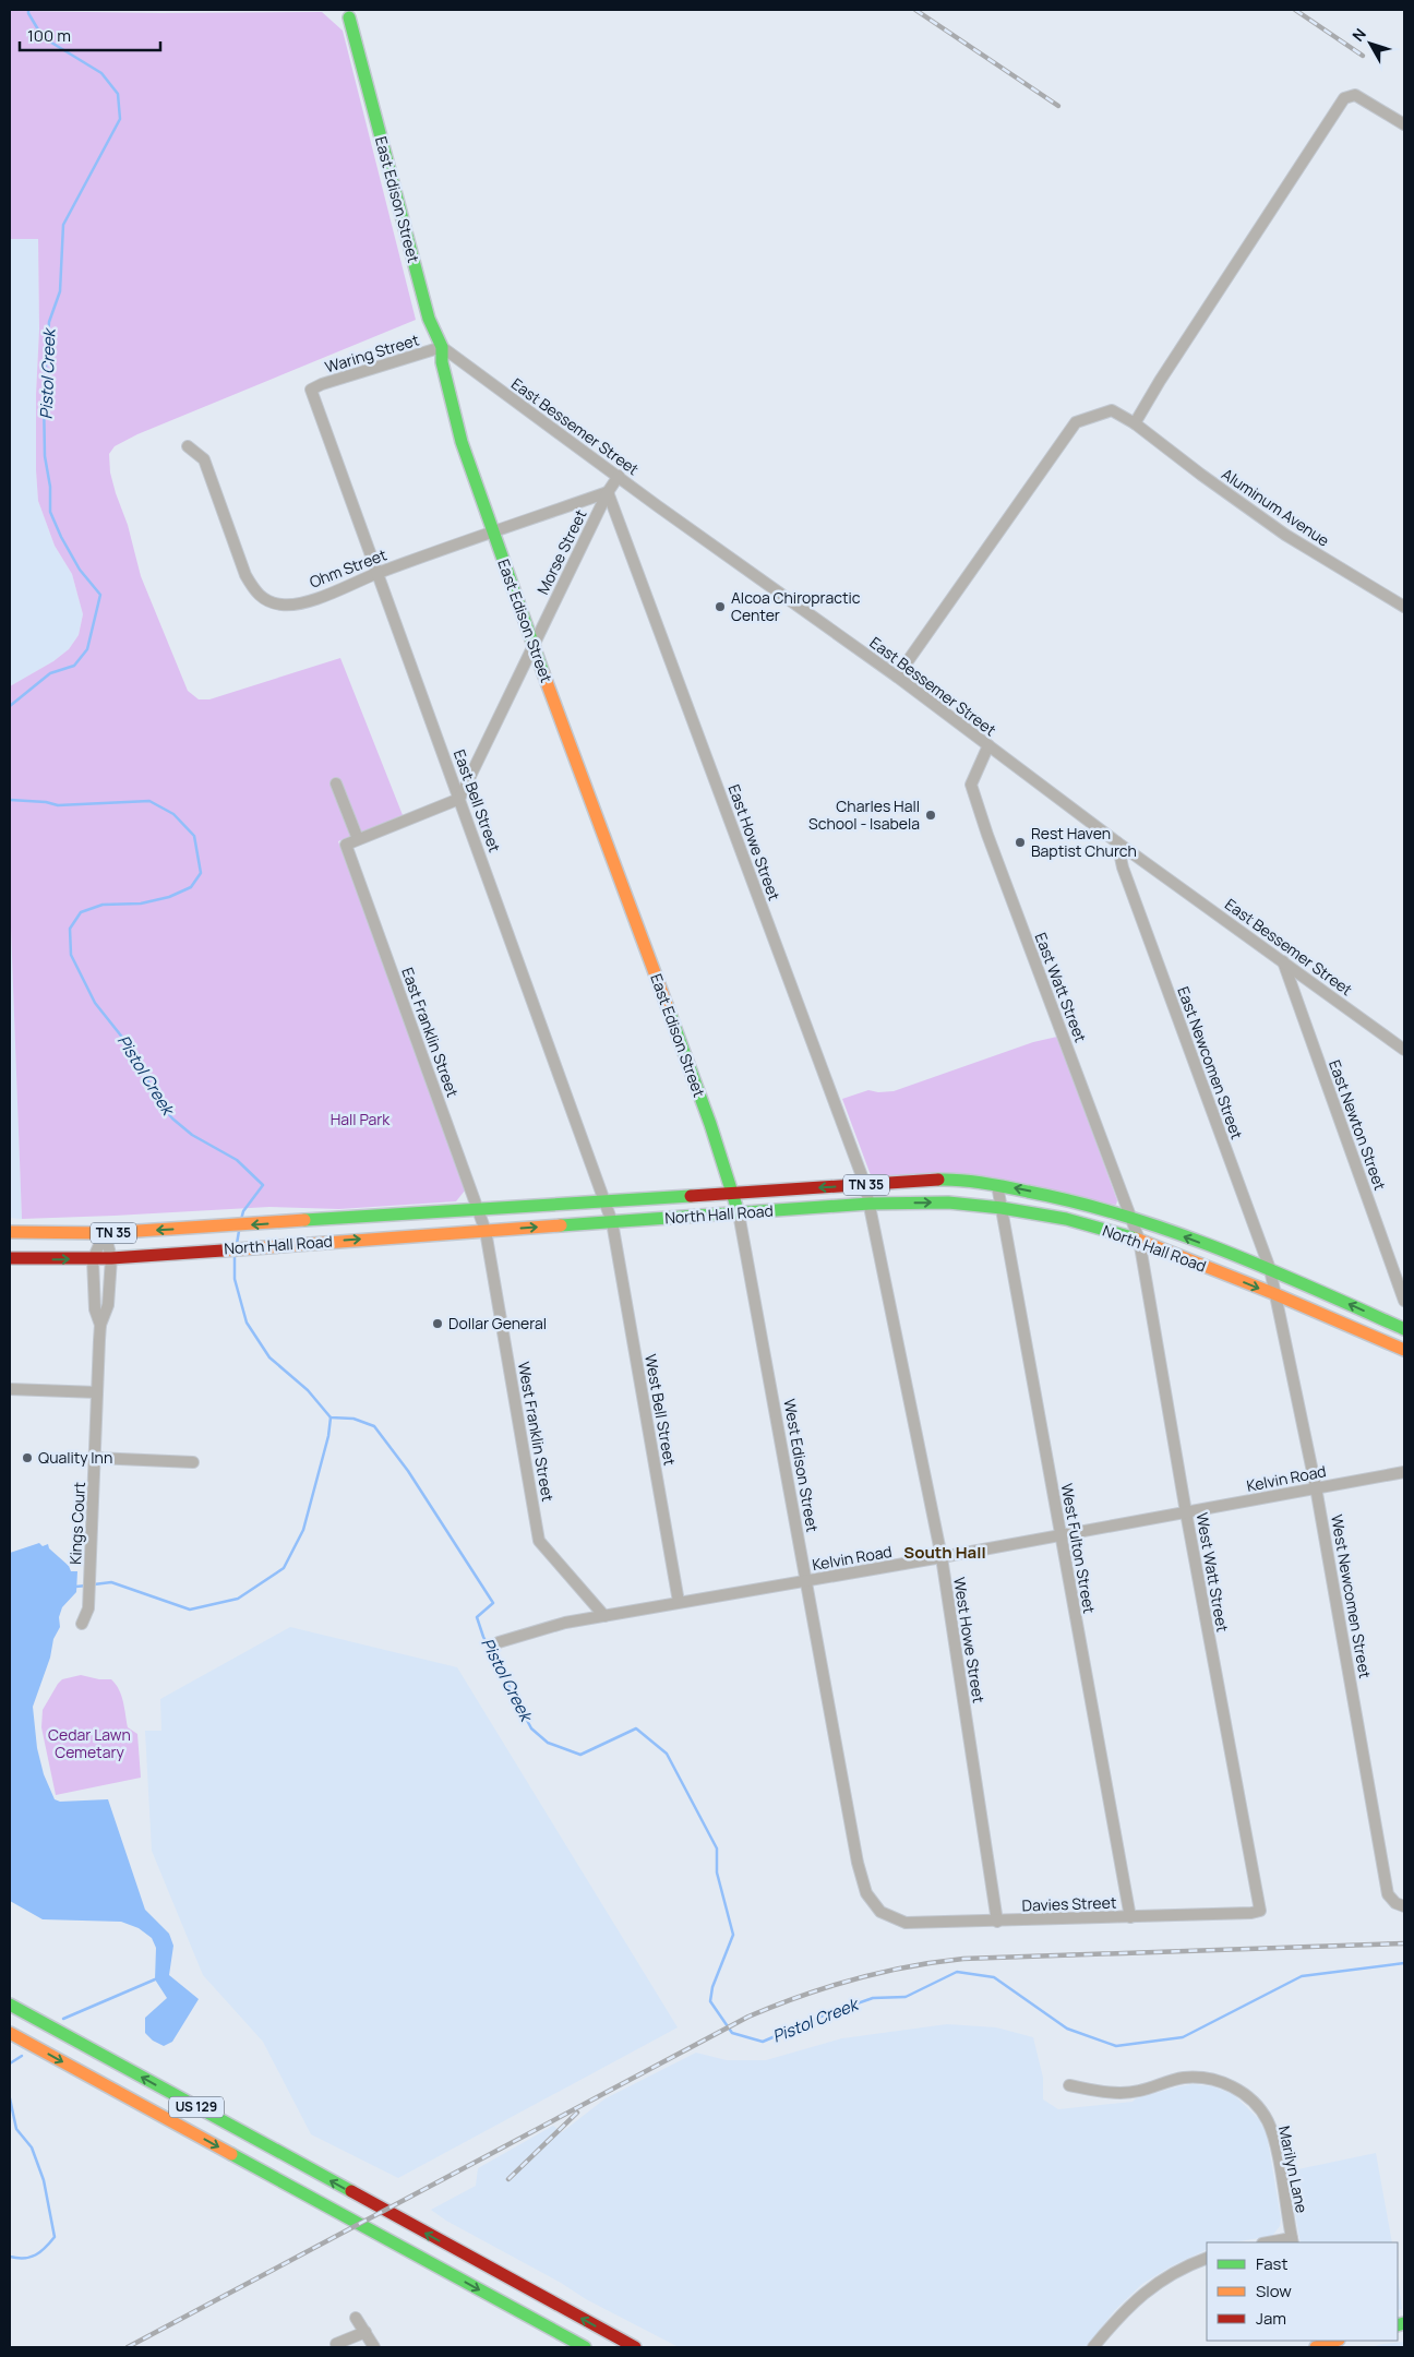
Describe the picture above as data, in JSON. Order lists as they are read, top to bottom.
{
  "streets": {
    "main road": [
      "East Edison Street",
      "TN 35",
      "North Hall Road",
      "US 129"
    ],
    "street": [
      "Waring Street",
      "East Bessemer Street",
      "Aluminum Avenue",
      "Morse Street",
      "Ohm Street",
      "East Bell Street",
      "East Howe Street",
      "East Watt Street",
      "East Franklin Street",
      "East Newcomen Street",
      "East Newton Street",
      "West Bell Street",
      "West Franklin Street",
      "West Edison Street",
      "Kelvin Road",
      "Kings Court",
      "West Fulton Street",
      "West Watt Street",
      "West Newcomen Street",
      "West Howe Street",
      "Davies Street",
      "Marilyn Lane"
    ]
  },
  "crossings": [
    ["East Edison Street", "Waring Street"],
    ["East Edison Street", "East Bessemer Street"],
    ["East Edison Street", "Morse Street"],
    ["East Edison Street", "Ohm Street"],
    ["East Edison Street", "North Hall Road"],
    ["East Edison Street", "West Edison Street"],
    ["Waring Street", "East Bessemer Street"],
    ["Waring Street", "East Bell Street"],
    ["East Bessemer Street", "Aluminum Avenue"],
    ["East Bessemer Street", "Morse Street"],
    ["East Bessemer Street", "East Watt Street"],
    ["East Bessemer Street", "East Newcomen Street"],
    ["East Bessemer Street", "East Newton Street"],
    ["Morse Street", "Ohm Street"],
    ["Morse Street", "East Bell Street"],
    ["Morse Street", "East Howe Street"],
    ["Ohm Street", "East Bell Street"],
    ["Ohm Street", "East Howe Street"],
    ["East Bell Street", "North Hall Road"],
    ["East Bell Street", "West Bell Street"],
    ["East Howe Street", "North Hall Road"],
    ["East Howe Street", "West Howe Street"],
    ["East Watt Street", "North Hall Road"],
    ["East Watt Street", "West Watt Street"],
    ["East Franklin Street", "North Hall Road"],
    ["East Franklin Street", "West Franklin Street"],
    ["East Newcomen Street", "North Hall Road"],
    ["East Newcomen Street", "West Newcomen Street"],
    ["North Hall Road", "West Bell Street"],
    ["North Hall Road", "West Franklin Street"],
    ["North Hall Road", "West Edison Street"],
    ["North Hall Road", "Kings Court"],
    ["North Hall Road", "West Fulton Street"],
    ["North Hall Road", "West Watt Street"],
    ["North Hall Road", "West Newcomen Street"],
    ["North Hall Road", "West Howe Street"],
    ["West Bell Street", "Kelvin Road"],
    ["West Franklin Street", "Kelvin Road"],
    ["West Edison Street", "Kelvin Road"],
    ["West Edison Street", "Davies Street"],
    ["Kelvin Road", "West Fulton Street"],
    ["Kelvin Road", "West Watt Street"],
    ["Kelvin Road", "West Newcomen Street"],
    ["Kelvin Road", "West Howe Street"],
    ["West Fulton Street", "Davies Street"],
    ["West Watt Street", "Davies Street"],
    ["West Howe Street", "Davies Street"]
  ],
  "districts": ["South Hall"],
  "water": ["Pistol Creek"],
  "parks": ["Hall Park", "Cedar Lawn Cemetary"],
  "places": [
    "Alcoa Chiropractic Center",
    "Charles Hall School - Isabela",
    "Rest Haven Baptist Church",
    "Dollar General",
    "Quality Inn"
  ],
  "legend": ["Fast", "Slow", "Jam"],
  "scale_bar": "100 m",
  "north": "top left"
}
